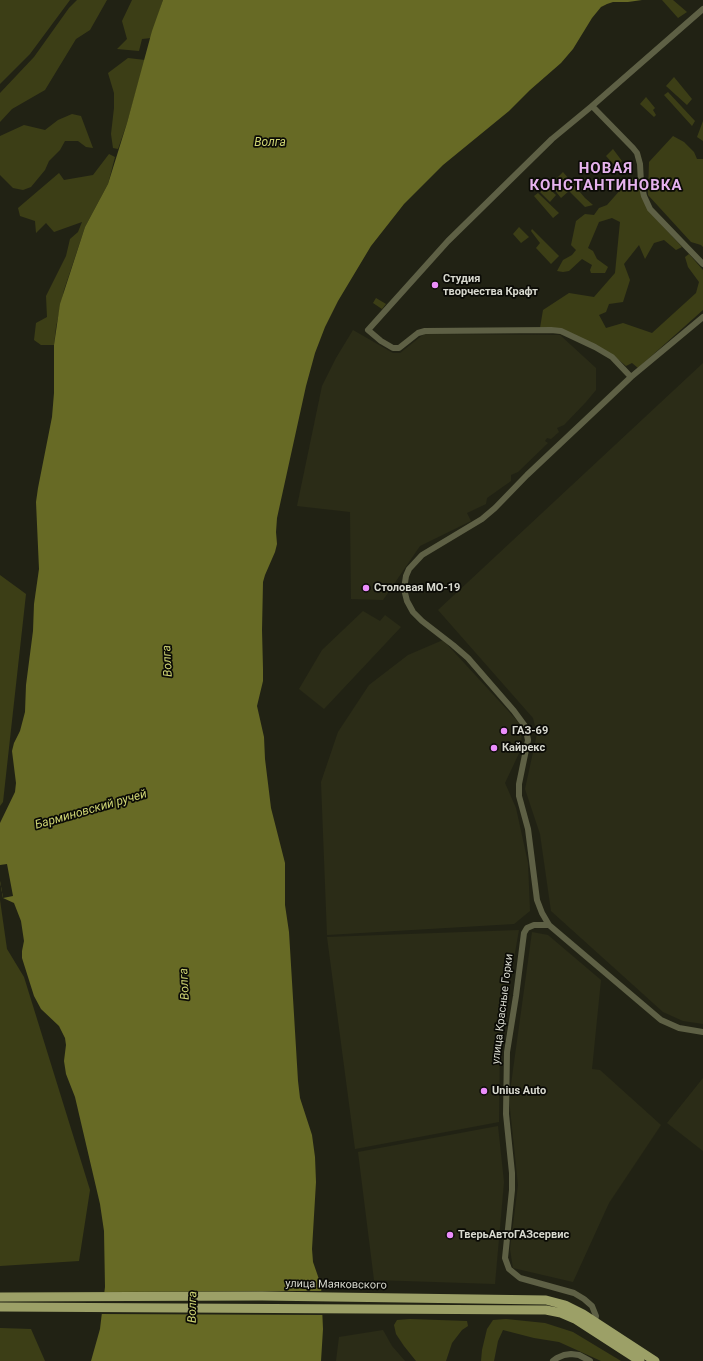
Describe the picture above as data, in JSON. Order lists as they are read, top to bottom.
{
  "streets": {
    "main road": ["улица Маяковского"],
    "street": ["улица Красные Горки"]
  },
  "crossings": [
    ["улица Красные Горки", "улица Маяковского"]
  ],
  "districts": ["НОВАЯ КОНСТАНТИНОВКА"],
  "water": ["Волга", "Барминовский ручей"],
  "places": [
    "Студия творчества Крафт",
    "Столовая МО-19",
    "ГАЗ-69",
    "Кайрекс",
    "Unius Auto",
    "ТверьАвтоГАЗсервис"
  ]
}
